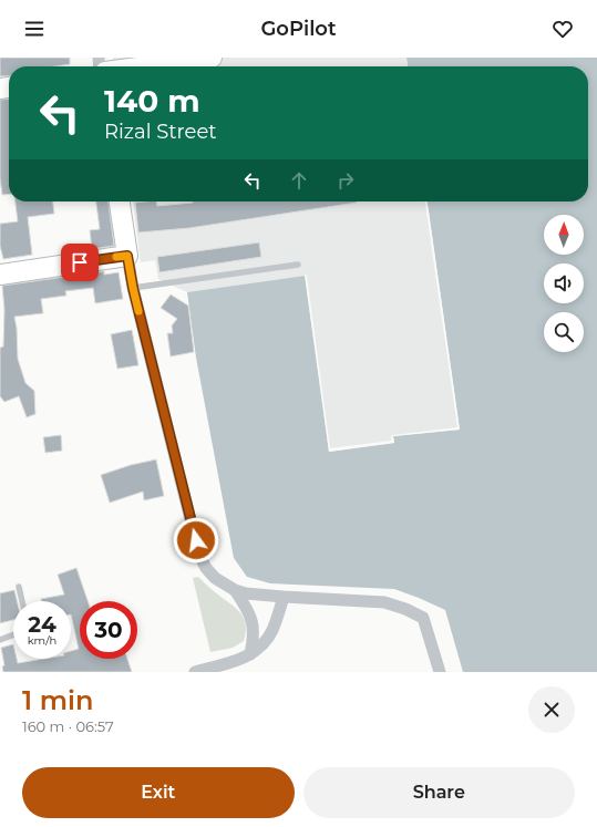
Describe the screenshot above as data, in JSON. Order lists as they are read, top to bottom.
{
  "north": "top",
  "page": {
    "header": "GoPilot",
    "turn": ["140 m", "Rizal Street"],
    "speed": "24 km/h",
    "limit": "30",
    "heading": ["1 min", "160 m · 06:57"],
    "buttons": ["Exit", "Share"]
  }
}
